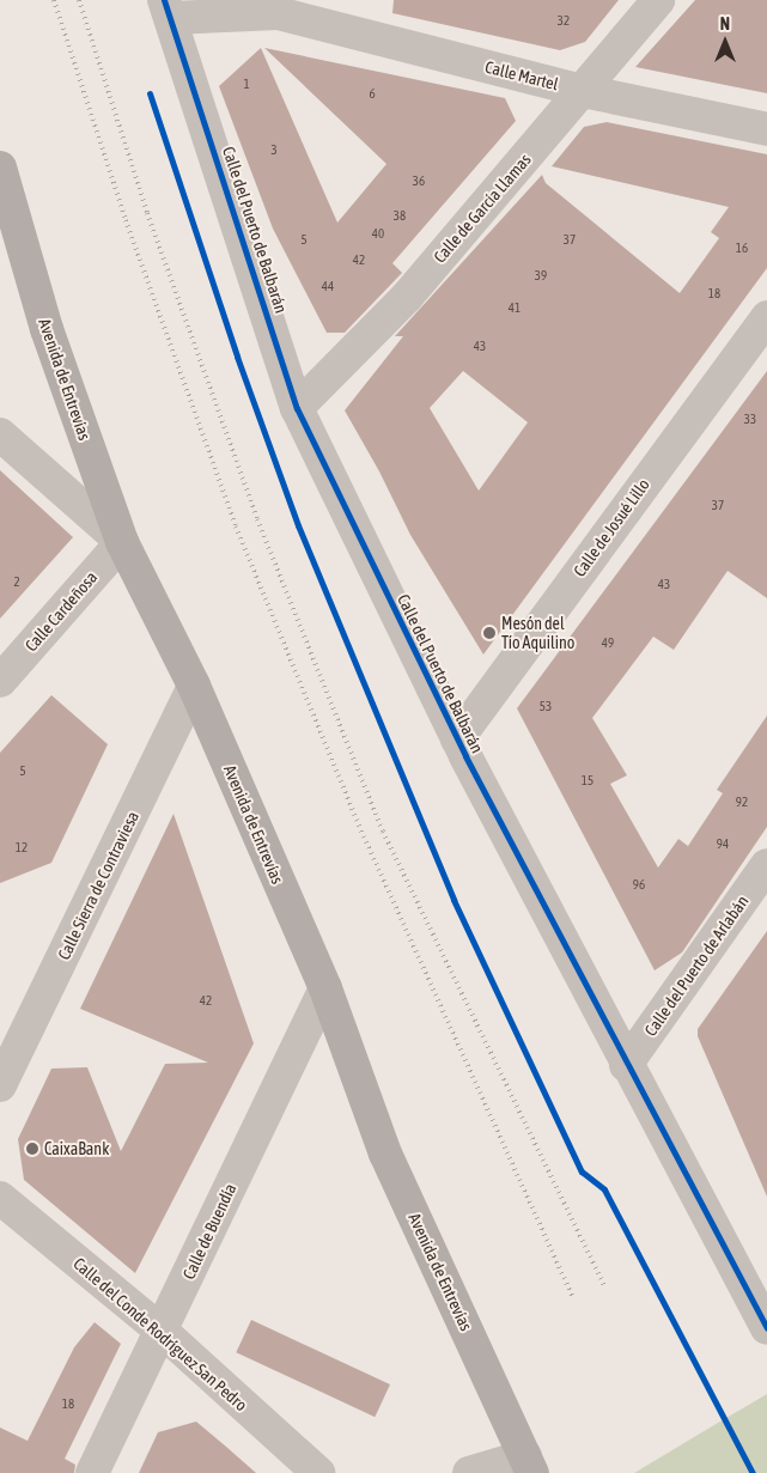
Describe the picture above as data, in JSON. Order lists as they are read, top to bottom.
{
  "streets": {
    "main road": ["Avenida de Entrevías"],
    "street": [
      "Calle Martel",
      "Calle de García Llamas",
      "Calle del Puerto de Balbarán",
      "Calle de Josué Lillo",
      "Calle Cardeñosa",
      "Calle Sierra de Contraviesa",
      "Calle del Puerto de Arlabán",
      "Calle de Buendía",
      "Calle del Conde Rodríguez San Pedro"
    ]
  },
  "crossings": [
    ["Calle Martel", "Calle de García Llamas"],
    ["Calle Martel", "Calle del Puerto de Balbarán"],
    ["Calle de García Llamas", "Calle del Puerto de Balbarán"],
    ["Calle del Puerto de Balbarán", "Calle de Josué Lillo"],
    ["Calle del Puerto de Balbarán", "Calle del Puerto de Arlabán"],
    ["Avenida de Entrevías", "Calle Cardeñosa"],
    ["Avenida de Entrevías", "Calle Sierra de Contraviesa"],
    ["Avenida de Entrevías", "Calle de Buendía"],
    ["Calle de Buendía", "Calle del Conde Rodríguez San Pedro"]
  ],
  "places": ["Mesón del Tío Aquilino", "CaixaBank"],
  "house_numbers": [
    "32",
    "1",
    "6",
    "3",
    "36",
    "38",
    "40",
    "5",
    "37",
    "16",
    "42",
    "39",
    "44",
    "18",
    "41",
    "43",
    "33",
    "37",
    "2",
    "43",
    "49",
    "53",
    "5",
    "15",
    "92",
    "94",
    "12",
    "96",
    "42",
    "18"
  ],
  "north": "top"
}
